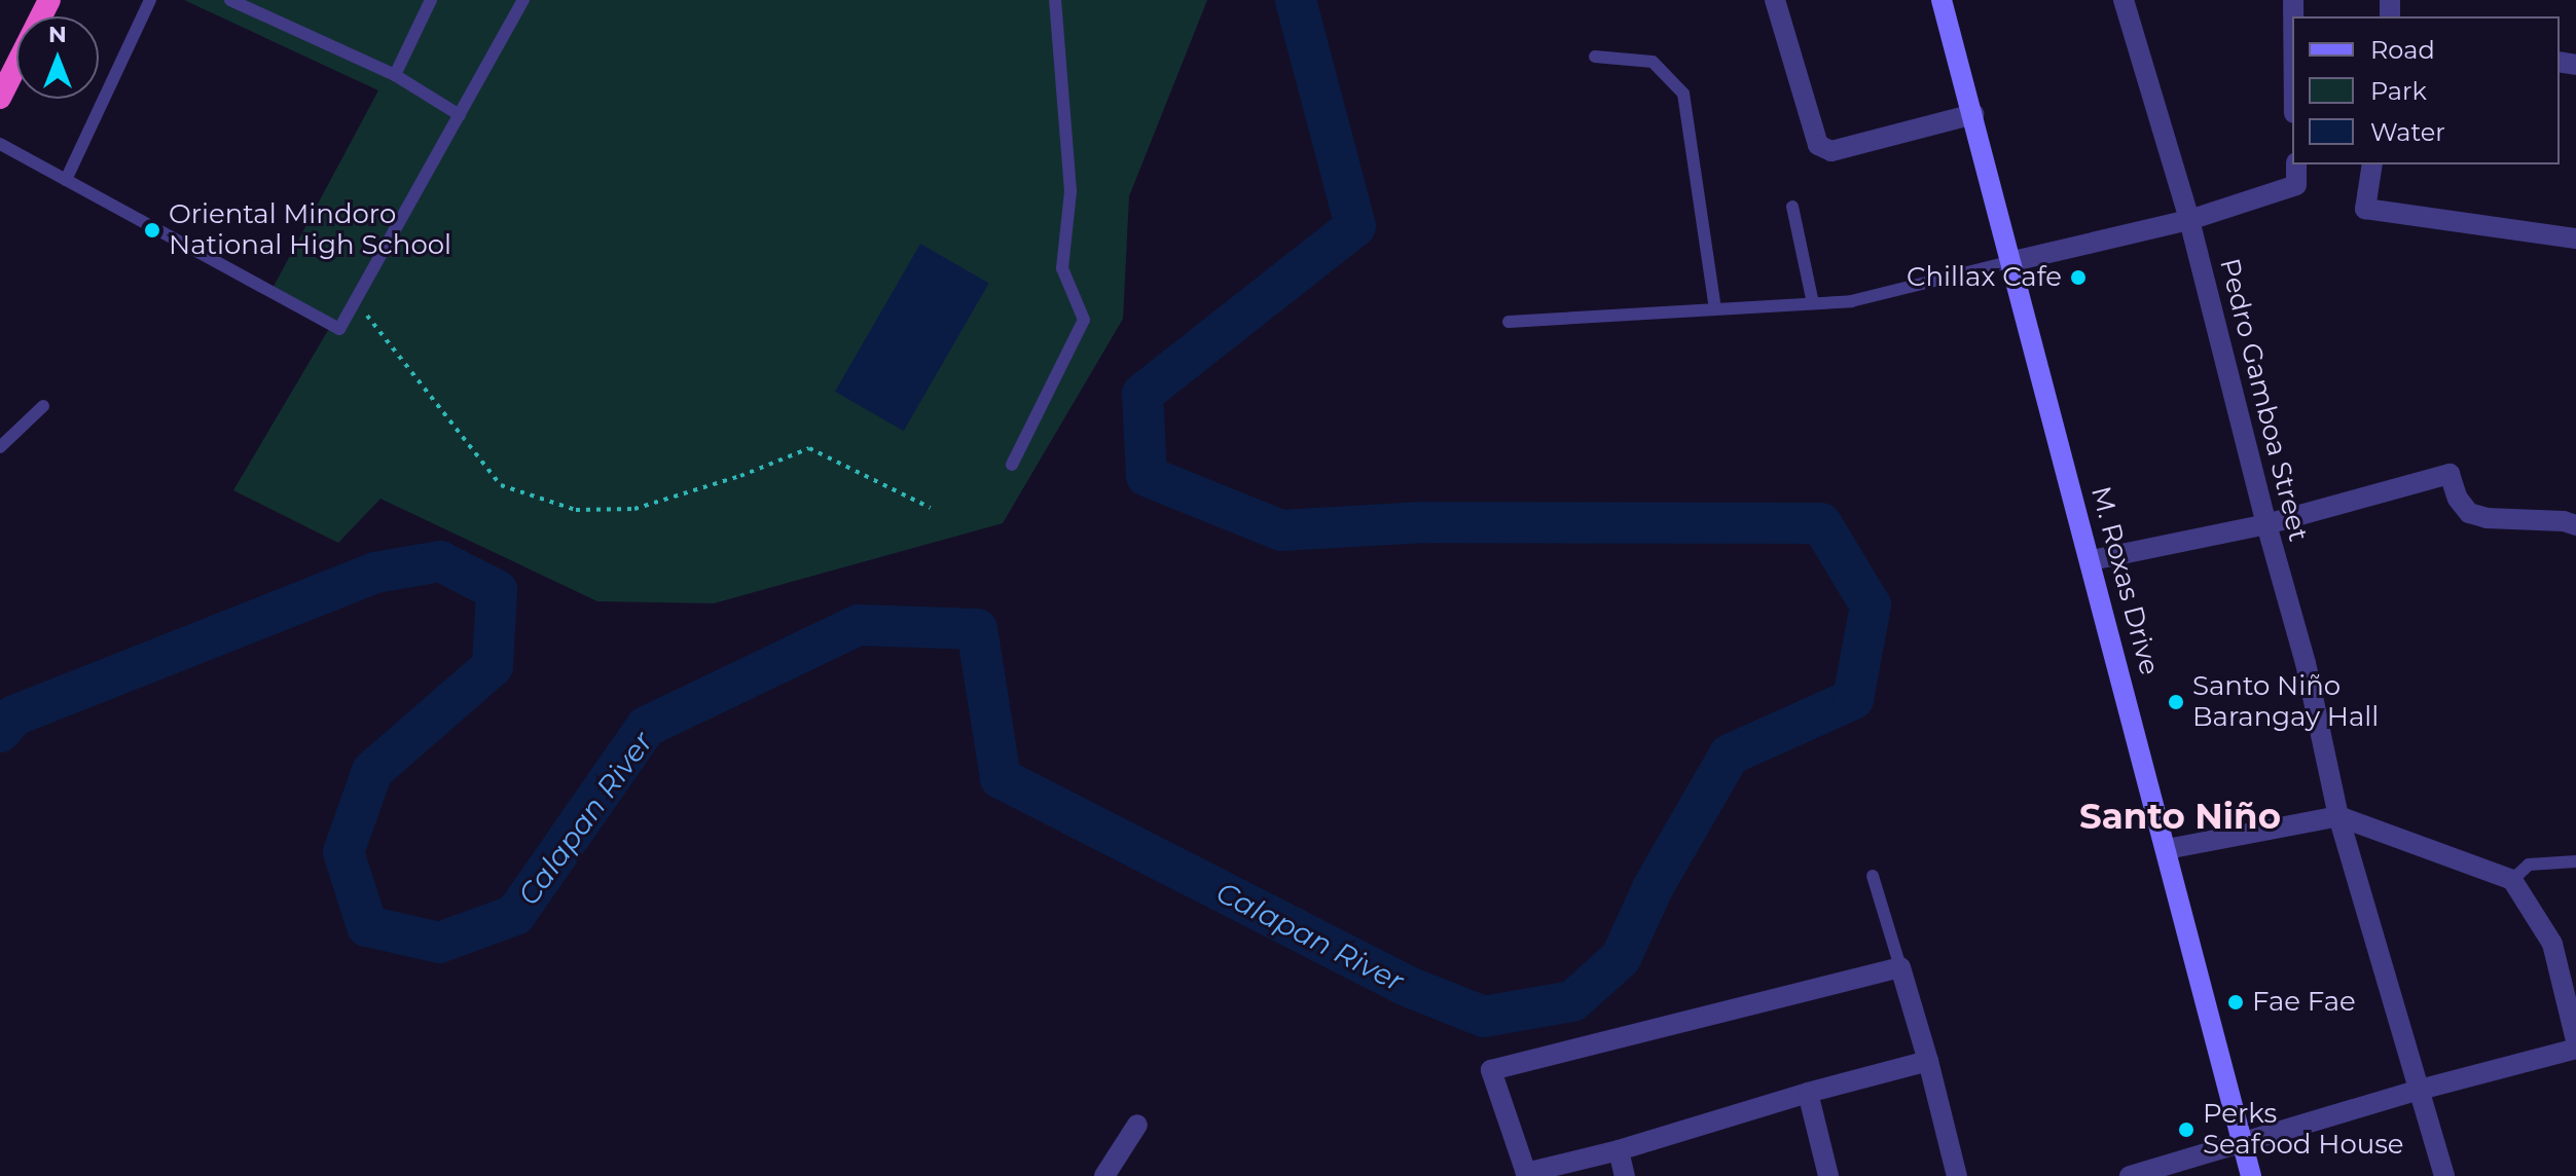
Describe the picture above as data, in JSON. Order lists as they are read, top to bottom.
{
  "streets": {
    "main road": ["M. Roxas Drive"],
    "street": ["Pedro Gamboa Street"]
  },
  "districts": ["Santo Niño"],
  "water": ["Calapan River"],
  "places": [
    "Oriental Mindoro National High School",
    "Chillax Cafe",
    "Santo Niño Barangay Hall",
    "Fae Fae",
    "Perks Seafood House"
  ],
  "legend": ["Road", "Park", "Water"],
  "north": "top"
}
